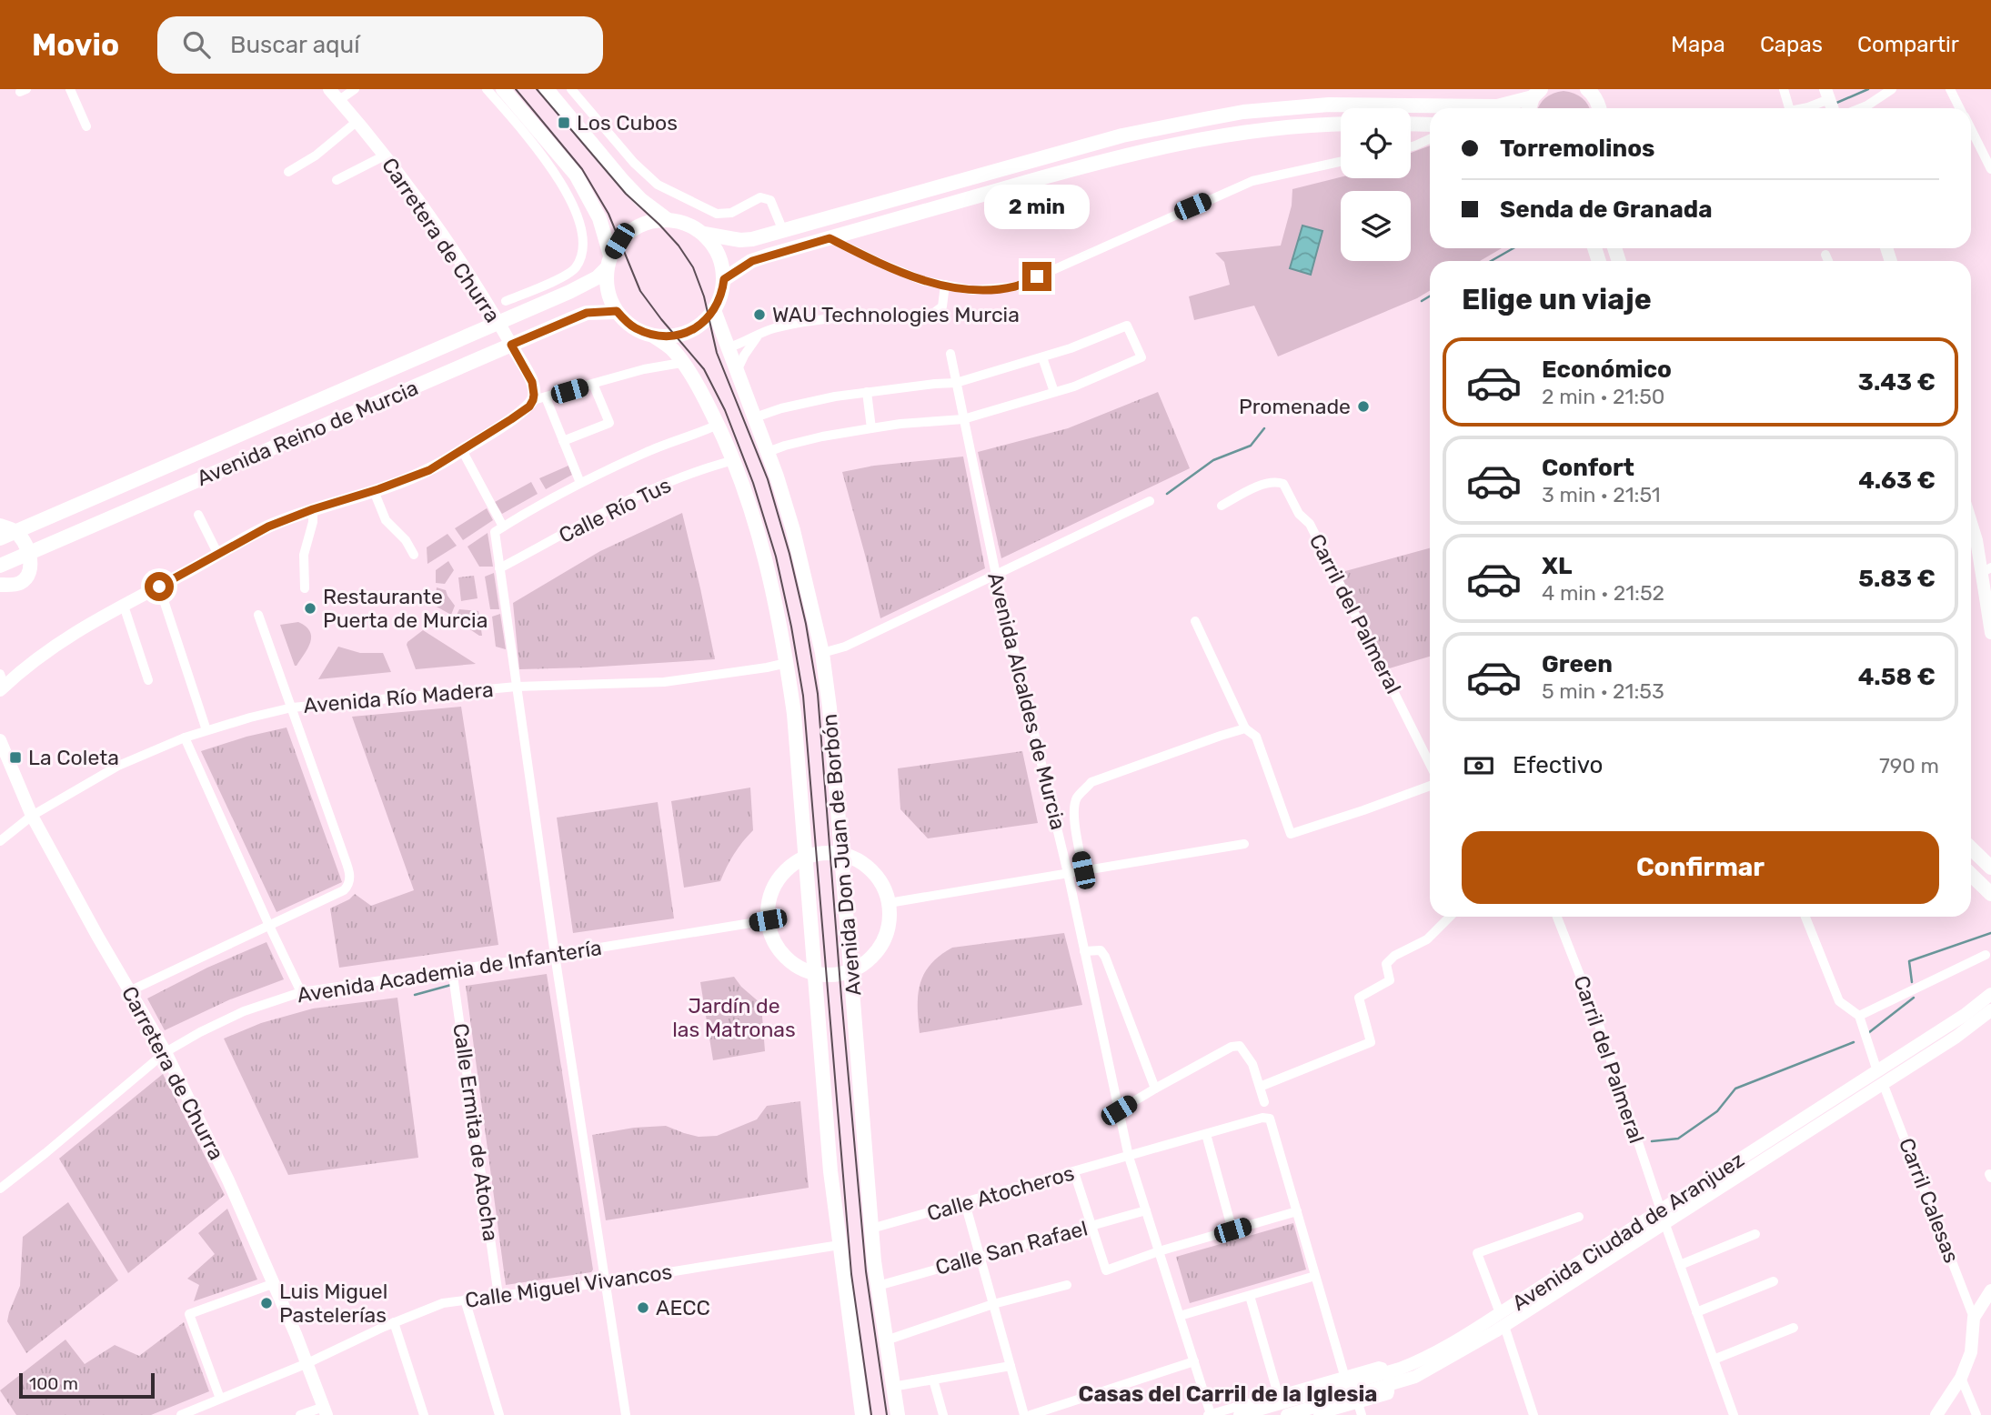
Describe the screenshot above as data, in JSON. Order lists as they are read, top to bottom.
{
  "streets": {
    "main road": ["Avenida Reino de Murcia", "Avenida Don Juan de Borbón"],
    "street": [
      "Carretera de Churra",
      "Calle Río Tus",
      "Carril del Palmeral",
      "Avenida Río Madera",
      "Avenida Alcaldes de Murcia",
      "Avenida Academia de Infantería",
      "Calle Ermita de Atocha",
      "Calle Atocheros",
      "Carril Calesas",
      "Avenida Ciudad de Aranjuez",
      "Calle San Rafael",
      "Calle Miguel Vivancos"
    ]
  },
  "crossings": [
    ["Carretera de Churra", "Avenida Reino de Murcia"],
    ["Carretera de Churra", "Avenida Río Madera"],
    ["Carretera de Churra", "Avenida Academia de Infantería"],
    ["Carretera de Churra", "Calle Miguel Vivancos"],
    ["Avenida Reino de Murcia", "Avenida Don Juan de Borbón"],
    ["Calle Río Tus", "Avenida Don Juan de Borbón"],
    ["Carril del Palmeral", "Avenida Ciudad de Aranjuez"],
    ["Avenida Río Madera", "Avenida Don Juan de Borbón"],
    ["Avenida Alcaldes de Murcia", "Calle Atocheros"],
    ["Avenida Alcaldes de Murcia", "Calle San Rafael"],
    ["Avenida Don Juan de Borbón", "Calle Atocheros"],
    ["Avenida Don Juan de Borbón", "Calle San Rafael"],
    ["Avenida Don Juan de Borbón", "Calle Miguel Vivancos"],
    ["Avenida Academia de Infantería", "Calle Ermita de Atocha"],
    ["Calle Ermita de Atocha", "Calle Miguel Vivancos"],
    ["Carril Calesas", "Avenida Ciudad de Aranjuez"]
  ],
  "districts": ["Casas del Carril de la Iglesia"],
  "parks": ["Jardín de las Matronas"],
  "places": {
    "transit": ["Los Cubos", "La Coleta"],
    "other": [
      "WAU Technologies Murcia",
      "Promenade",
      "Restaurante Puerta de Murcia",
      "Luis Miguel Pastelerías",
      "AECC"
    ]
  },
  "scale_bar": "100 m",
  "page": {
    "header": "Movio",
    "search": "Buscar aquí",
    "nav": ["Mapa", "Capas", "Compartir"],
    "banner": ["Torremolinos", "Senda de Granada"],
    "bubble": "2 min",
    "heading": "Elige un viaje",
    "list": [
      {
        "name": "Económico",
        "note": "2 min · 21:50",
        "value": "3.43 €"
      },
      {
        "name": "Confort",
        "note": "3 min · 21:51",
        "value": "4.63 €"
      },
      {
        "name": "XL",
        "note": "4 min · 21:52",
        "value": "5.83 €"
      },
      {
        "name": "Green",
        "note": "5 min · 21:53",
        "value": "4.58 €"
      }
    ],
    "pay": ["Efectivo", "790 m"],
    "buttons": "Confirmar",
    "scale": "100 m"
  }
}
